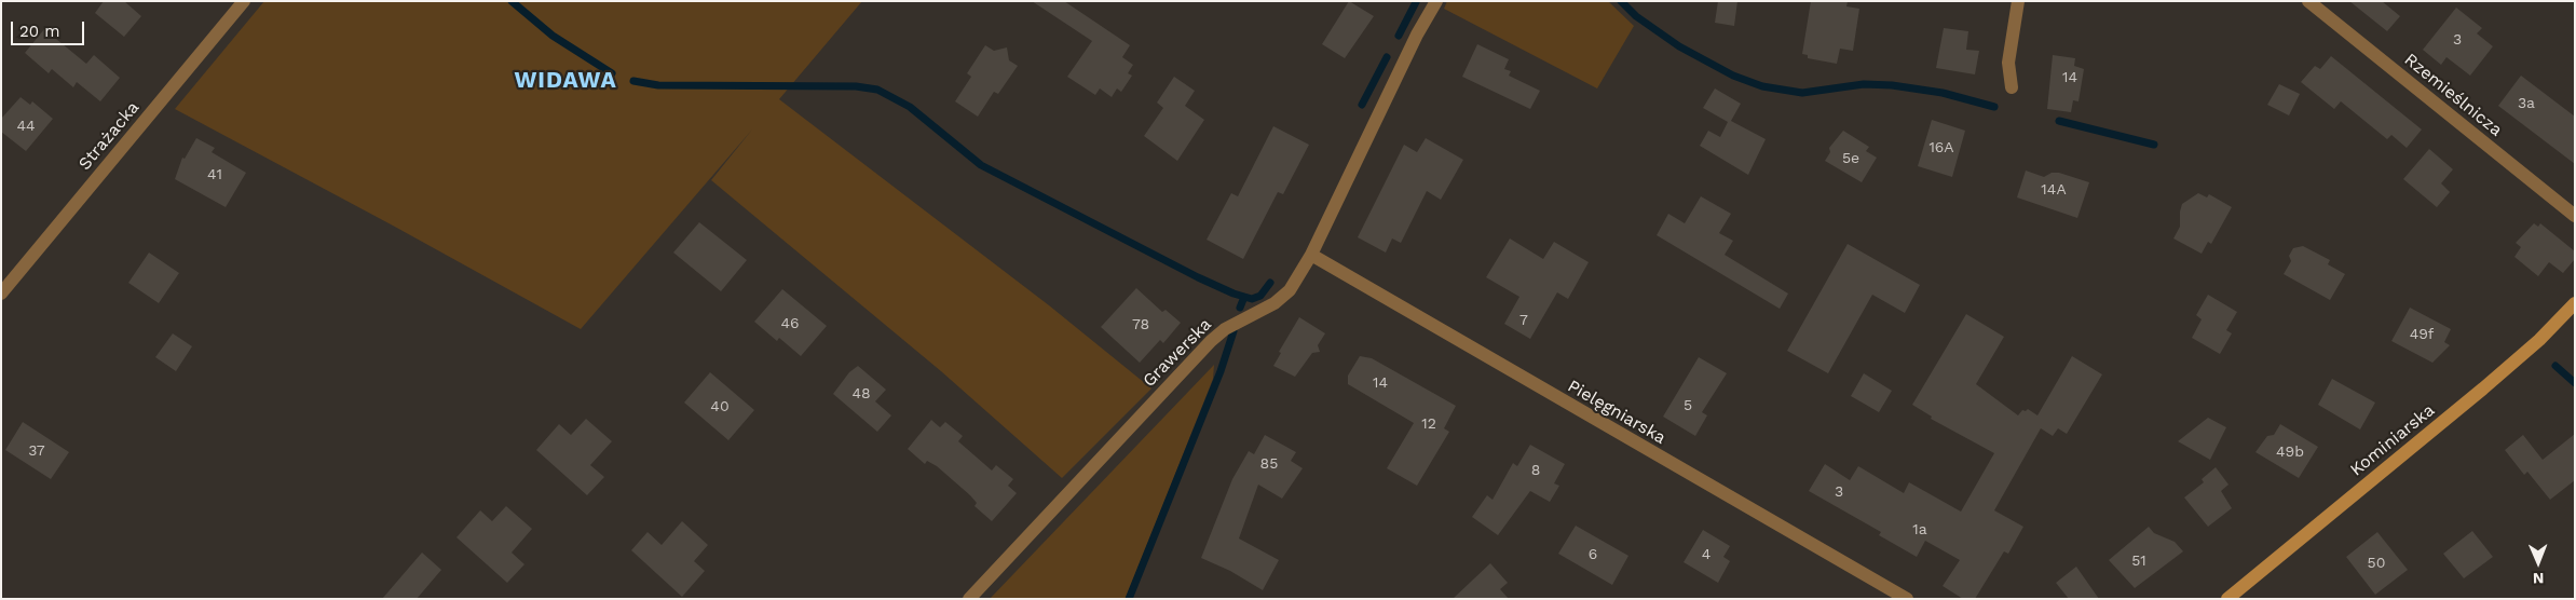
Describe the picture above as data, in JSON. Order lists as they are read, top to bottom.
{
  "streets": {
    "street": [
      "Rzemieślnicza",
      "Strażacka",
      "Grawerska",
      "Pielęgniarska",
      "Kominiarska"
    ]
  },
  "crossings": [
    ["Grawerska", "Pielęgniarska"]
  ],
  "districts": ["WIDAWA"],
  "house_numbers": [
    "3",
    "14",
    "3a",
    "44",
    "16A",
    "5e",
    "41",
    "14A",
    "7",
    "46",
    "78",
    "49f",
    "14",
    "48",
    "5",
    "40",
    "12",
    "37",
    "49b",
    "85",
    "8",
    "3",
    "1a",
    "6",
    "4",
    "51",
    "50"
  ],
  "scale_bar": "20 m",
  "north": "bottom"
}
